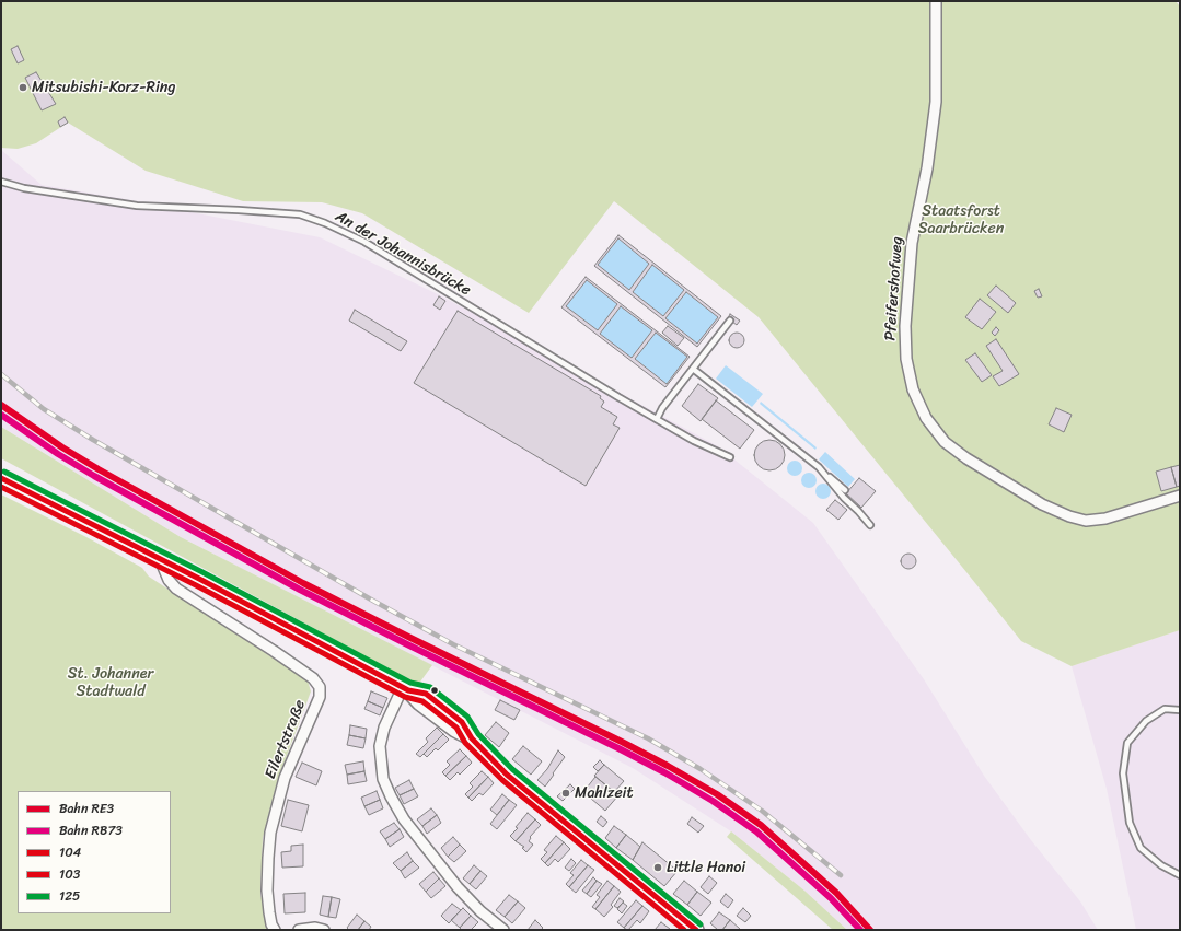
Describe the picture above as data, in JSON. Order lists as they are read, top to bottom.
{
  "streets": {
    "street": ["Pfeifershofweg", "Eilertstraße"],
    "lane": ["An der Johannisbrücke"]
  },
  "parks": ["Staatsforst Saarbrücken", "St. Johanner Stadtwald"],
  "places": ["Mitsubishi-Korz-Ring", "Mahlzeit", "Little Hanoi"],
  "lines": [
    "rail line RE3",
    "rail line RB73",
    "transit line 125",
    "transit line 104",
    "transit line 103"
  ],
  "legend": [
    "Bahn RE3",
    "Bahn RB73",
    "104",
    "103",
    "125"
  ]
}
